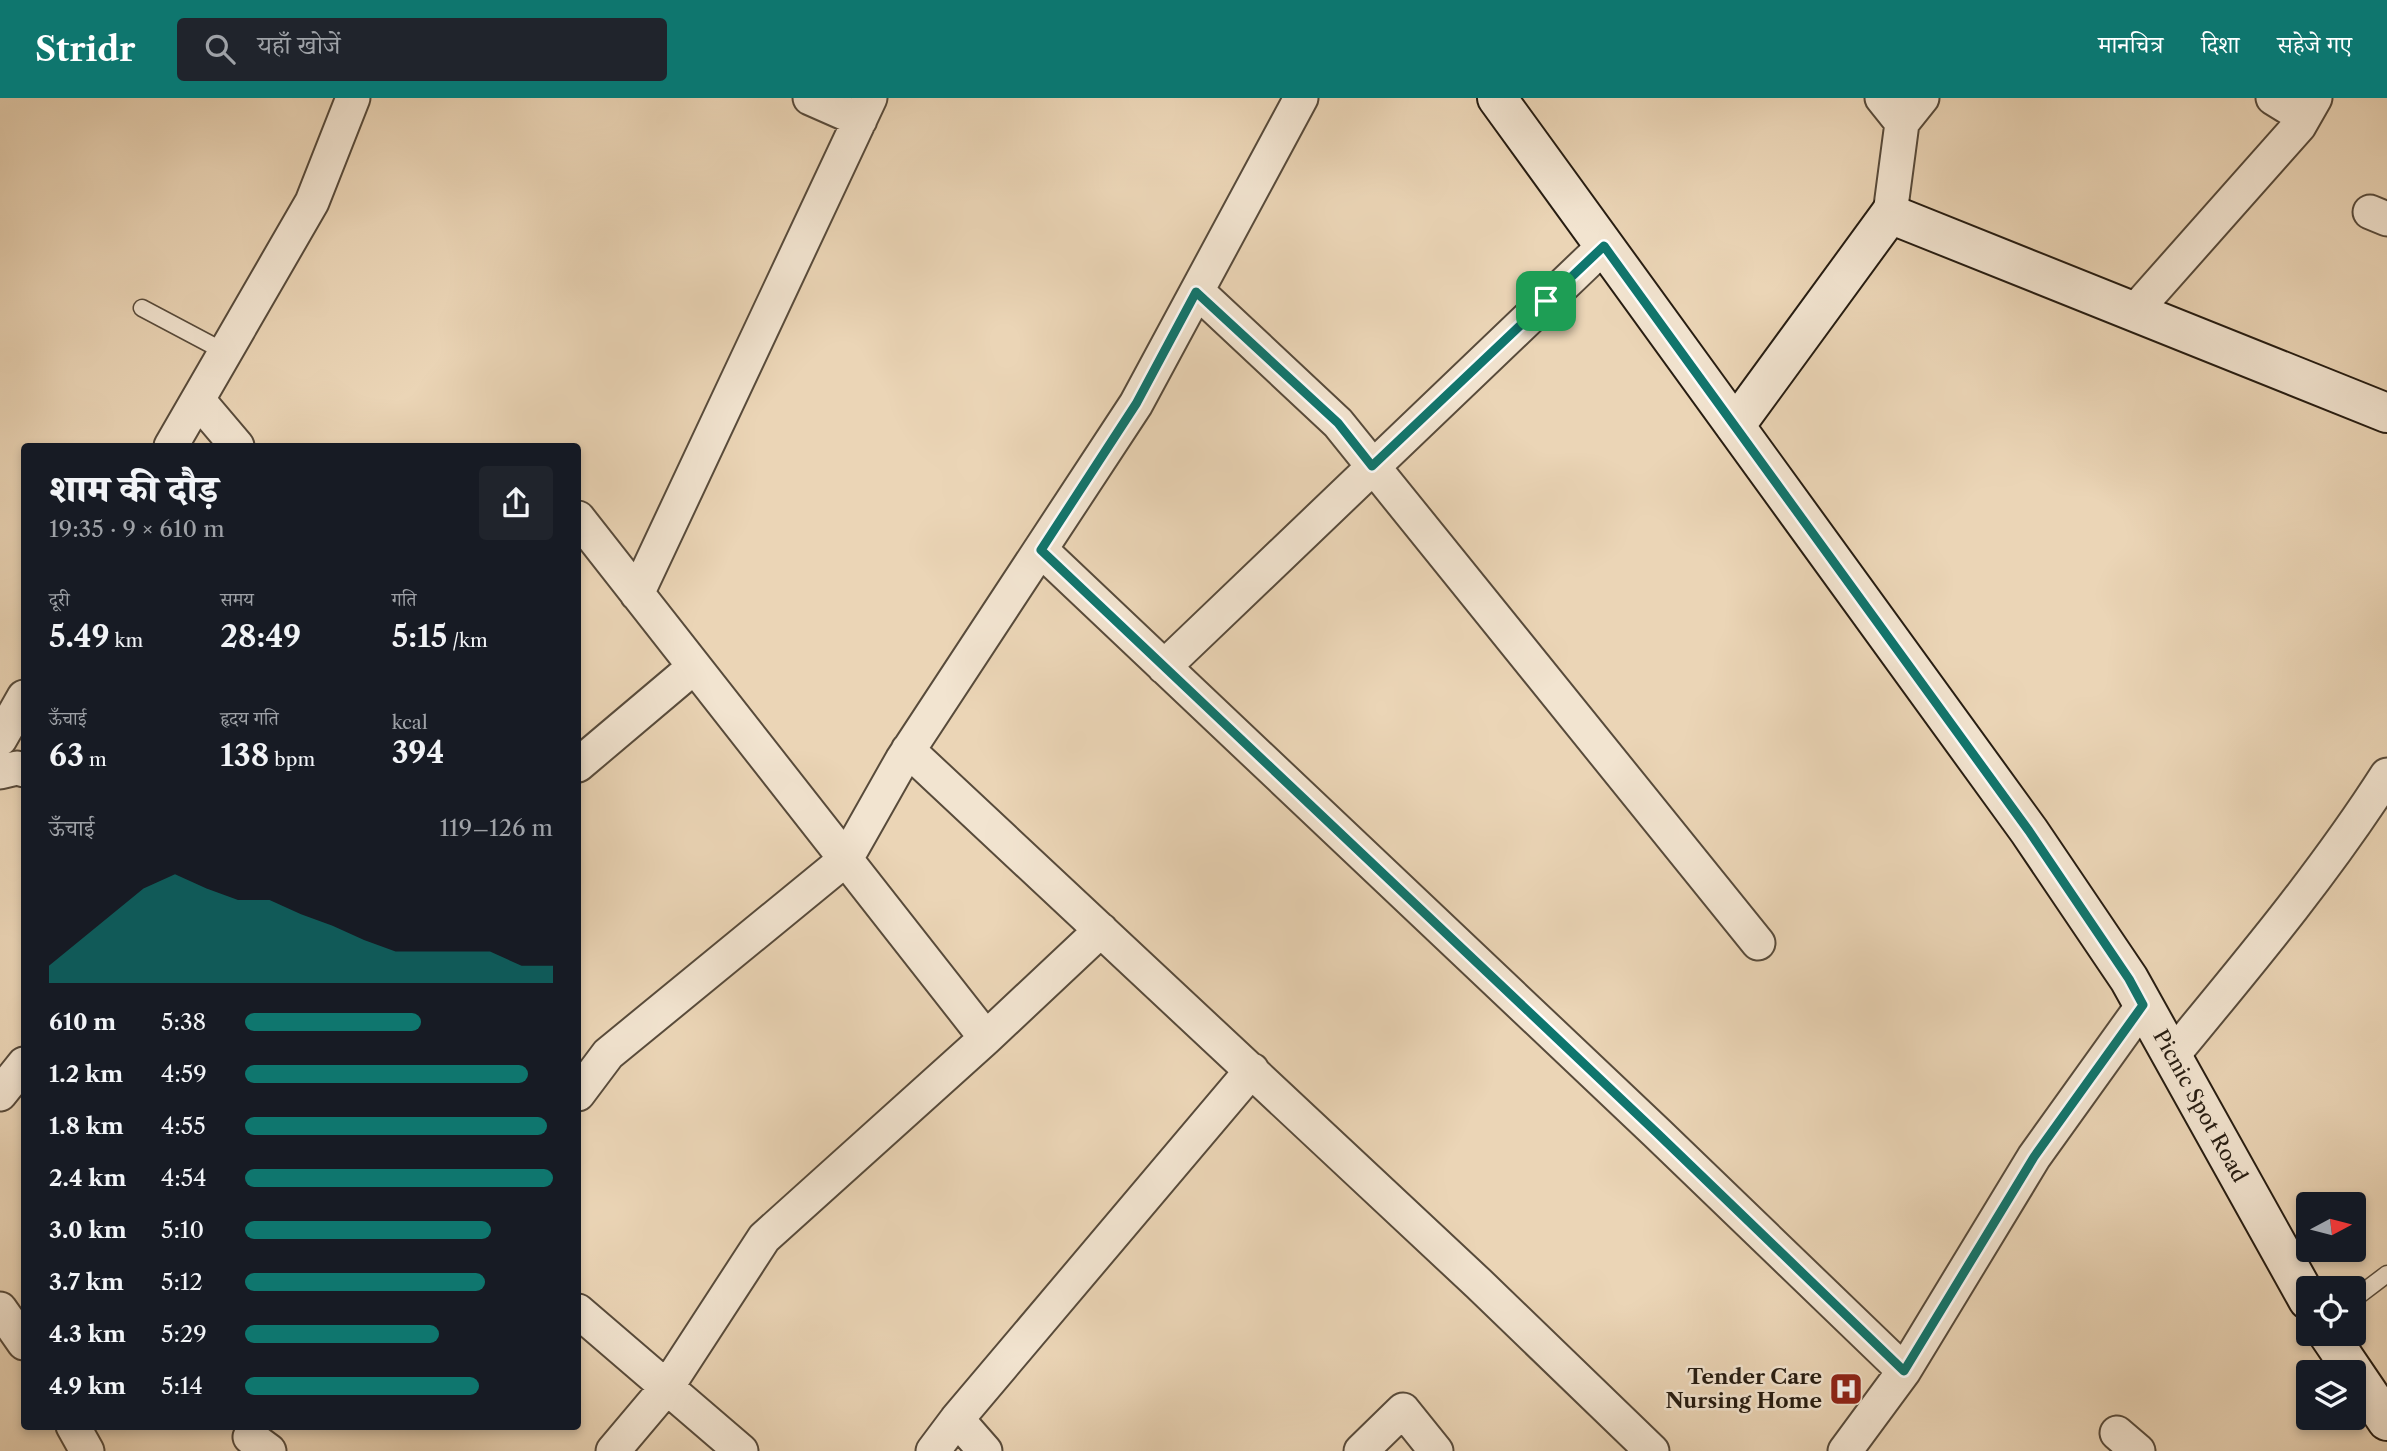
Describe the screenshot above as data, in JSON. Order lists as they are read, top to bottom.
{
  "streets": {
    "street": ["Picnic Spot Road"]
  },
  "places": {
    "hospital": ["Tender Care Nursing Home"]
  },
  "north": "right",
  "page": {
    "header": "Stridr",
    "search": "यहाँ खोजें",
    "nav": ["मानचित्र", "दिशा", "सहेजे गए"],
    "heading": ["शाम की दौड़", "19:35 · 9 × 610 m"],
    "stats": [
      ["दूरी", "5.49 km"],
      ["समय", "28:49"],
      ["गति", "5:15 /km"],
      ["ऊँचाई", "63 m"],
      ["हृदय गति", "138 bpm"],
      ["kcal", "394"]
    ],
    "chart": ["ऊँचाई", "119–126 m"],
    "list": [
      {
        "name": "610 m",
        "note": "5:38"
      },
      {
        "name": "1.2 km",
        "note": "4:59"
      },
      {
        "name": "1.8 km",
        "note": "4:55"
      },
      {
        "name": "2.4 km",
        "note": "4:54"
      },
      {
        "name": "3.0 km",
        "note": "5:10"
      },
      {
        "name": "3.7 km",
        "note": "5:12"
      },
      {
        "name": "4.3 km",
        "note": "5:29"
      },
      {
        "name": "4.9 km",
        "note": "5:14"
      }
    ]
  }
}
